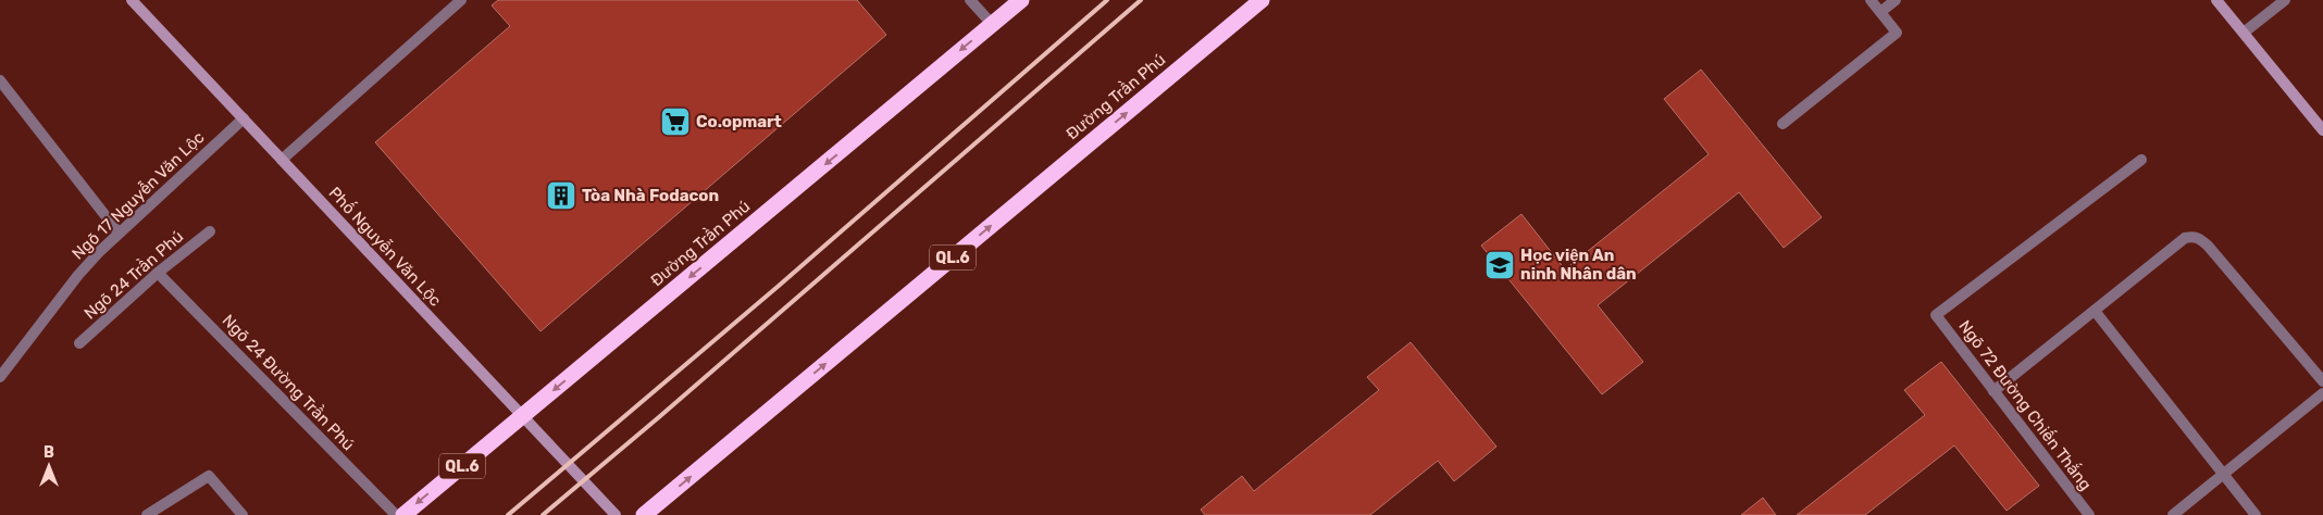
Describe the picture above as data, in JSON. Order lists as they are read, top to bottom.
{
  "streets": {
    "highway": ["Đường Trần Phú", "QL.6"],
    "street": [
      "Ngõ 17 Nguyễn Văn Lộc",
      "Phố Nguyễn Văn Lộc",
      "Ngõ 24 Trần Phú",
      "Ngõ 24 Đường Trần Phú",
      "Ngõ 72 Đường Chiến Thắng"
    ]
  },
  "crossings": [
    ["Đường Trần Phú", "Phố Nguyễn Văn Lộc"],
    ["Ngõ 17 Nguyễn Văn Lộc", "Phố Nguyễn Văn Lộc"],
    ["Ngõ 24 Trần Phú", "Ngõ 24 Đường Trần Phú"]
  ],
  "places": {
    "supermarket": ["Co.opmart"],
    "building": ["Tòa Nhà Fodacon"],
    "school or university": ["Học viện An ninh Nhân dân"]
  },
  "north": "top"
}
